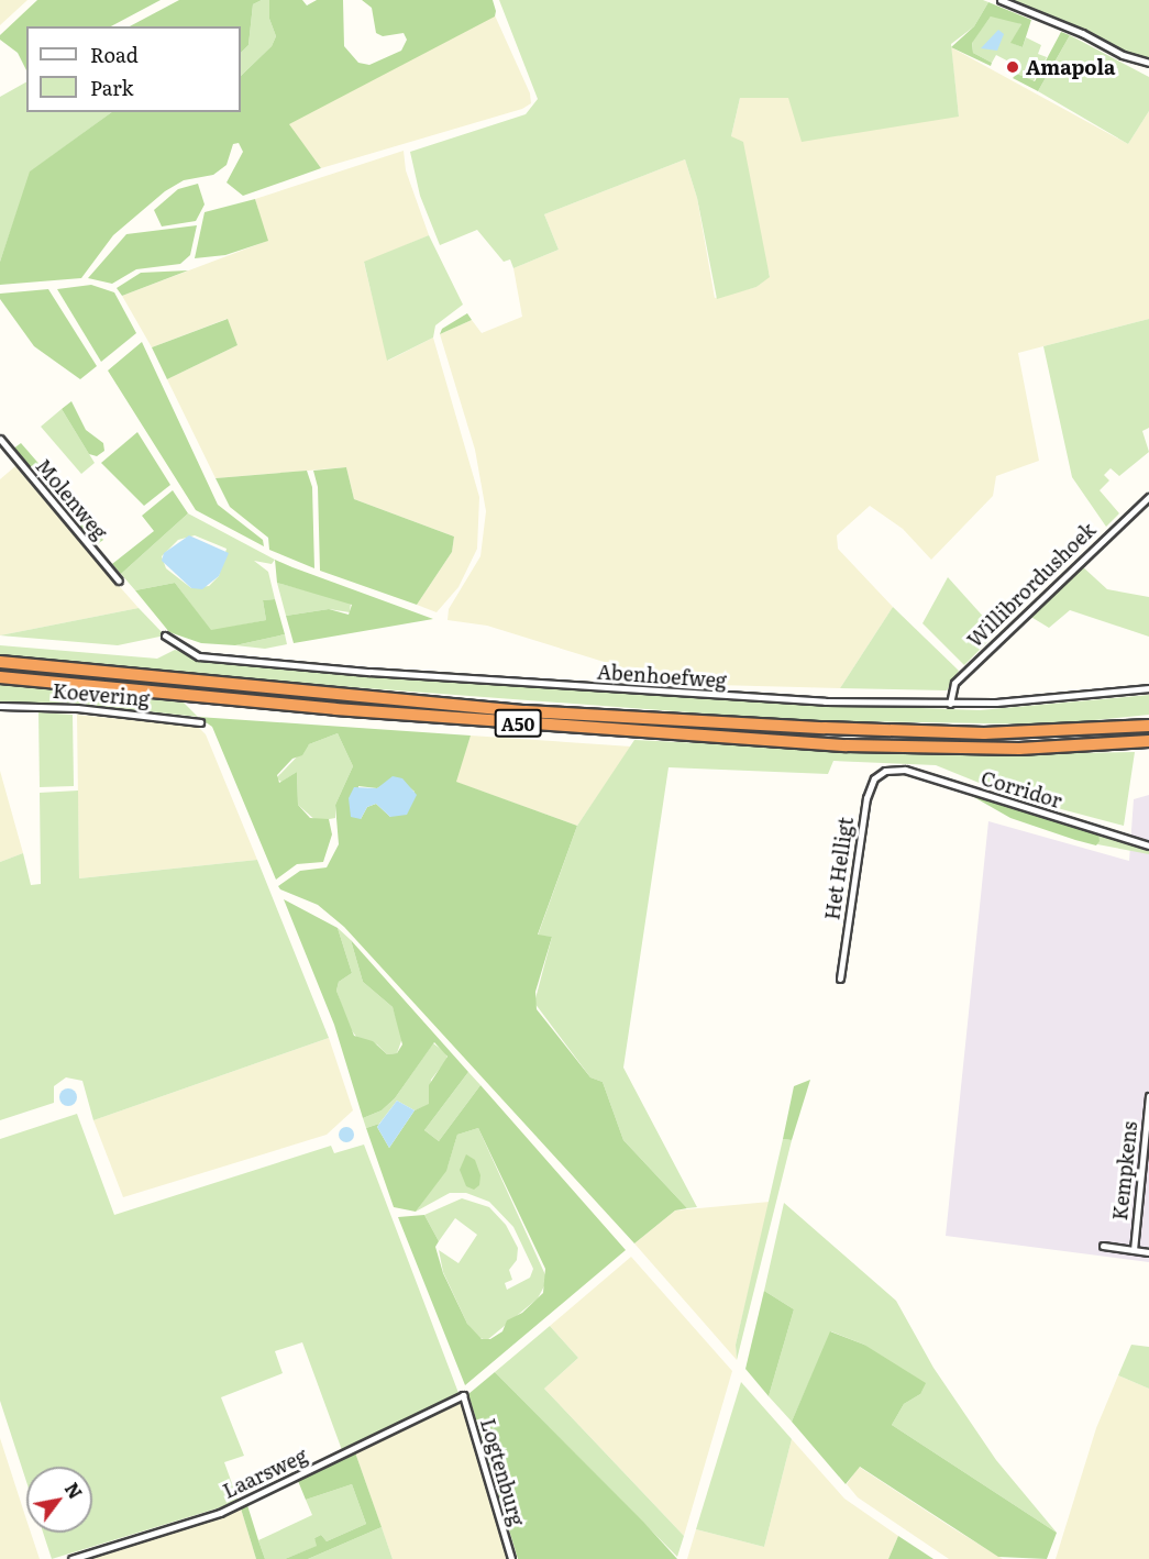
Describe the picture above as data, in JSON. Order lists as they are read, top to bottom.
{
  "streets": {
    "highway": ["A50"],
    "street": [
      "Molenweg",
      "Willibrordushoek",
      "Abenhoefweg",
      "Koevering",
      "Corridor",
      "Het Helligt",
      "Kempkens",
      "Logtenburg",
      "Laarsweg"
    ]
  },
  "crossings": [
    ["Willibrordushoek", "Abenhoefweg"],
    ["Corridor", "Het Helligt"],
    ["Logtenburg", "Laarsweg"]
  ],
  "places": ["Amapola"],
  "legend": ["Road", "Park"],
  "north": "top right"
}
